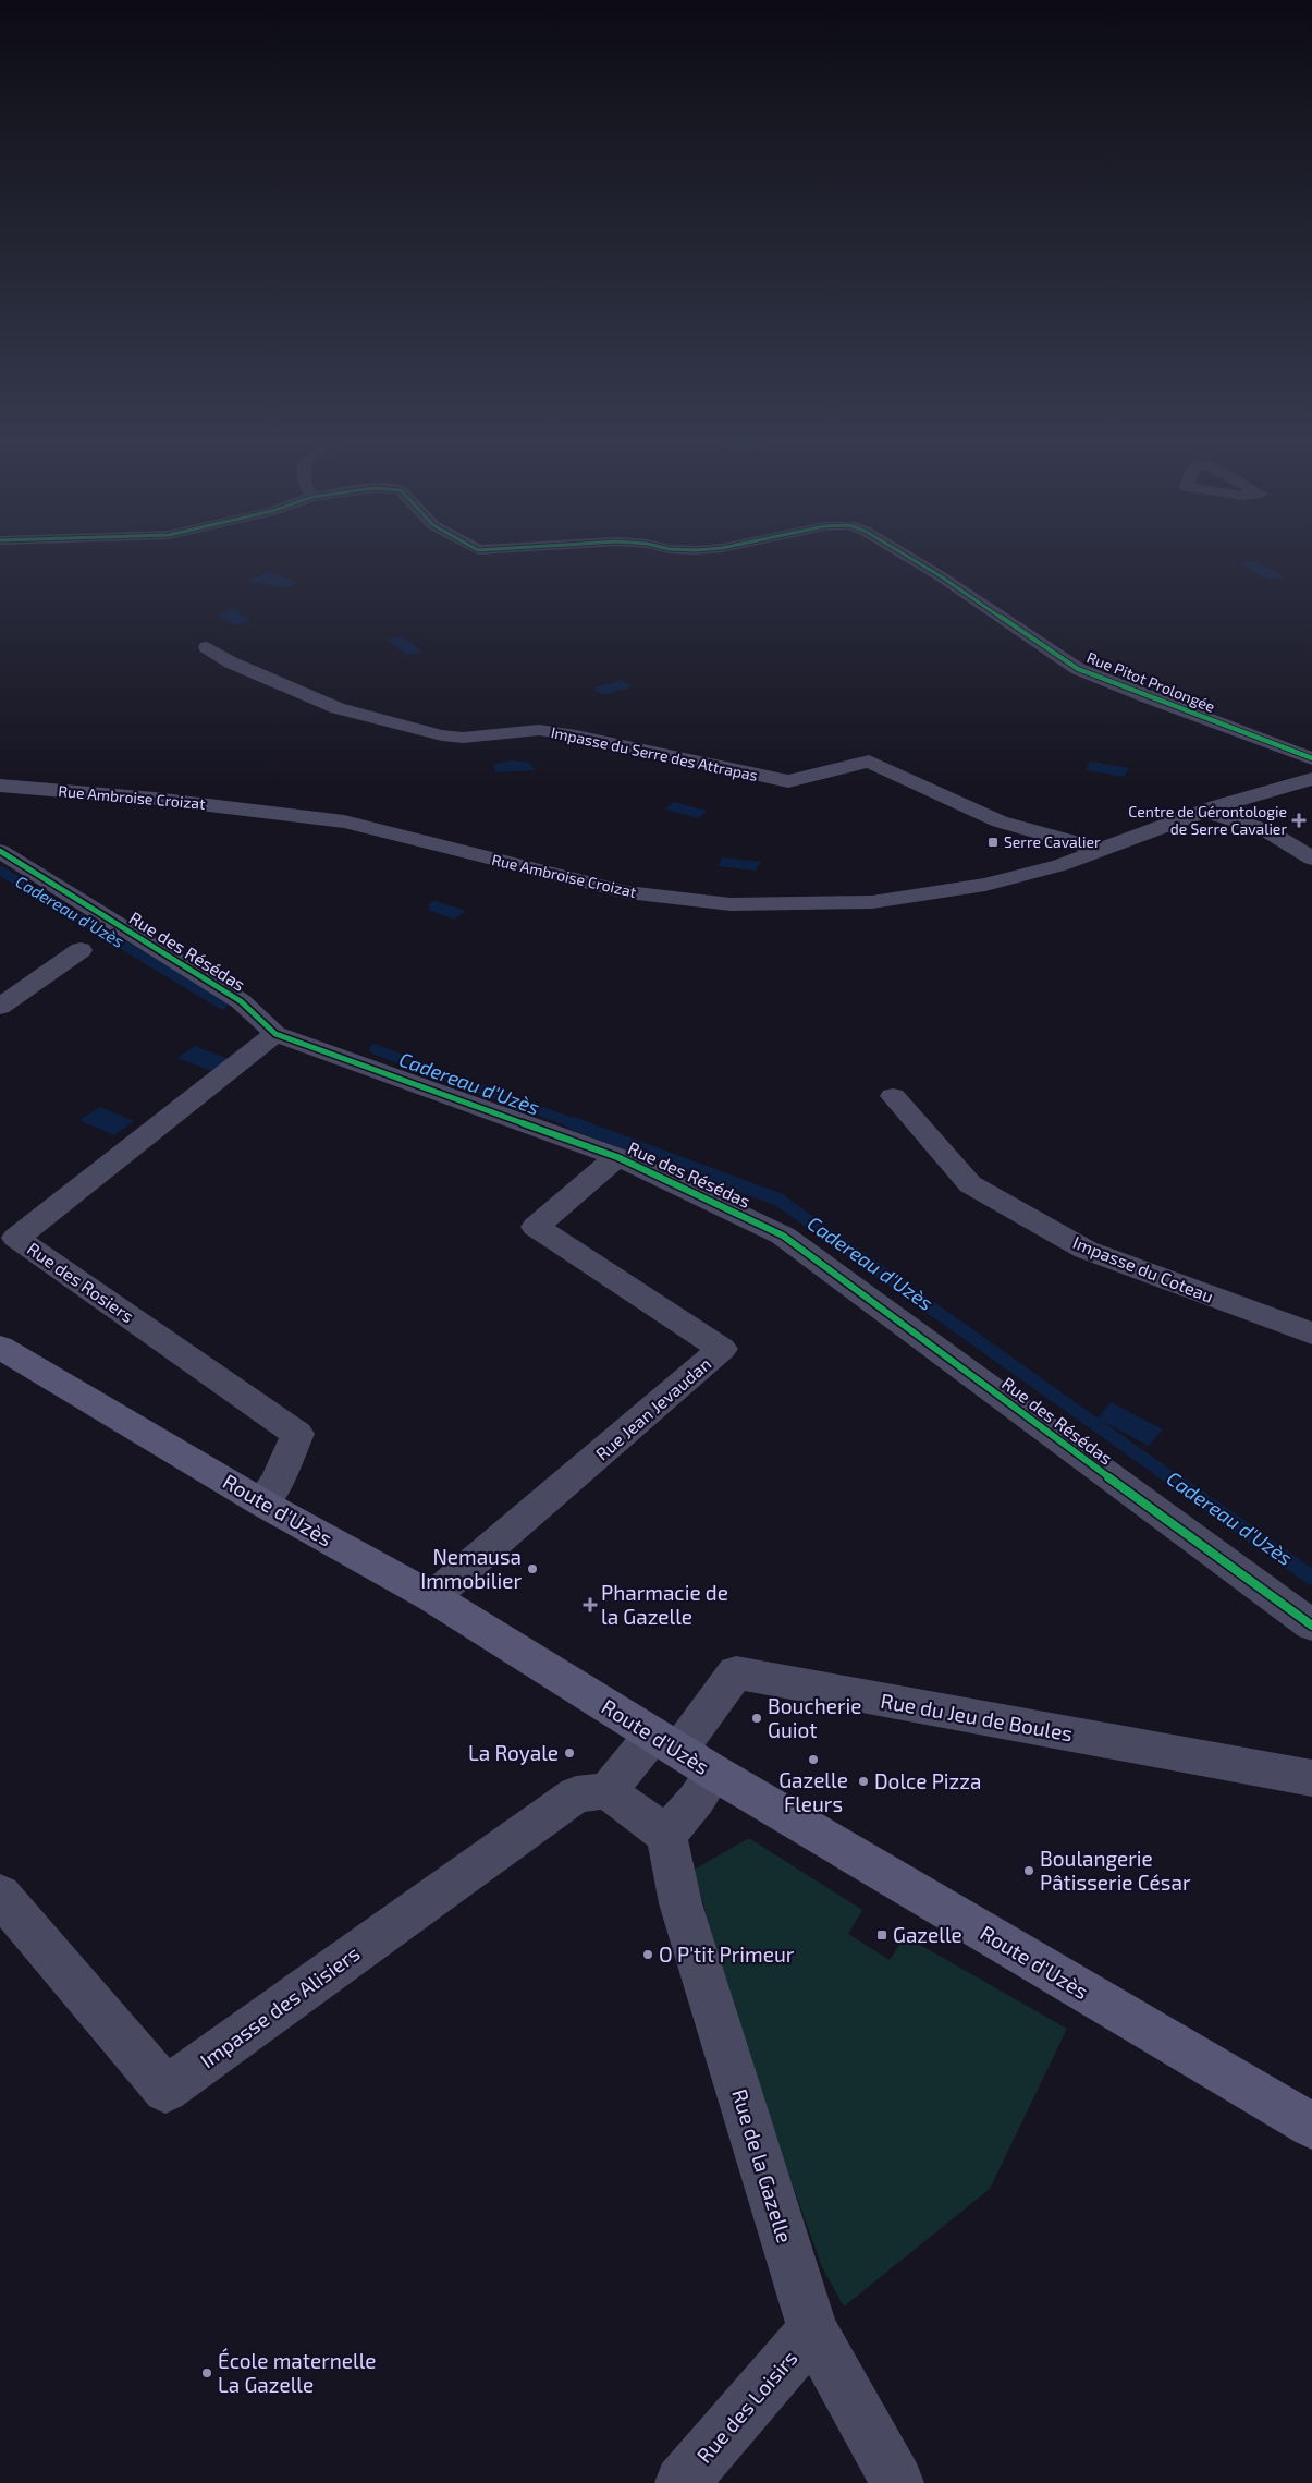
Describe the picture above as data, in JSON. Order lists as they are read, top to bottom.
{
  "streets": {
    "main road": ["Route d'Uzès"],
    "street": [
      "Rue Pitot Prolongée",
      "Impasse du Serre des Attrapas",
      "Rue Ambroise Croizat",
      "Rue des Résédas",
      "Impasse du Coteau",
      "Rue des Rosiers",
      "Rue Jean Jevaudan",
      "Rue du Jeu de Boules",
      "Impasse des Alisiers",
      "Rue de la Gazelle",
      "Rue des Loisirs"
    ]
  },
  "crossings": [
    ["Impasse du Serre des Attrapas", "Rue Ambroise Croizat"],
    ["Rue des Résédas", "Rue des Rosiers"],
    ["Rue des Résédas", "Rue Jean Jevaudan"],
    ["Rue des Rosiers", "Route d'Uzès"],
    ["Rue Jean Jevaudan", "Route d'Uzès"],
    ["Route d'Uzès", "Rue du Jeu de Boules"],
    ["Rue de la Gazelle", "Rue des Loisirs"]
  ],
  "water": ["Cadereau d'Uzès"],
  "places": {
    "health": ["Centre de Gérontologie de Serre Cavalier", "Pharmacie de la Gazelle"],
    "transit": ["Serre Cavalier", "Gazelle"],
    "other": [
      "Nemausa Immobilier",
      "Boucherie Guiot",
      "La Royale",
      "Gazelle Fleurs",
      "Dolce Pizza",
      "Boulangerie Pâtisserie César",
      "O P'tit Primeur",
      "École maternelle La Gazelle"
    ]
  }
}
